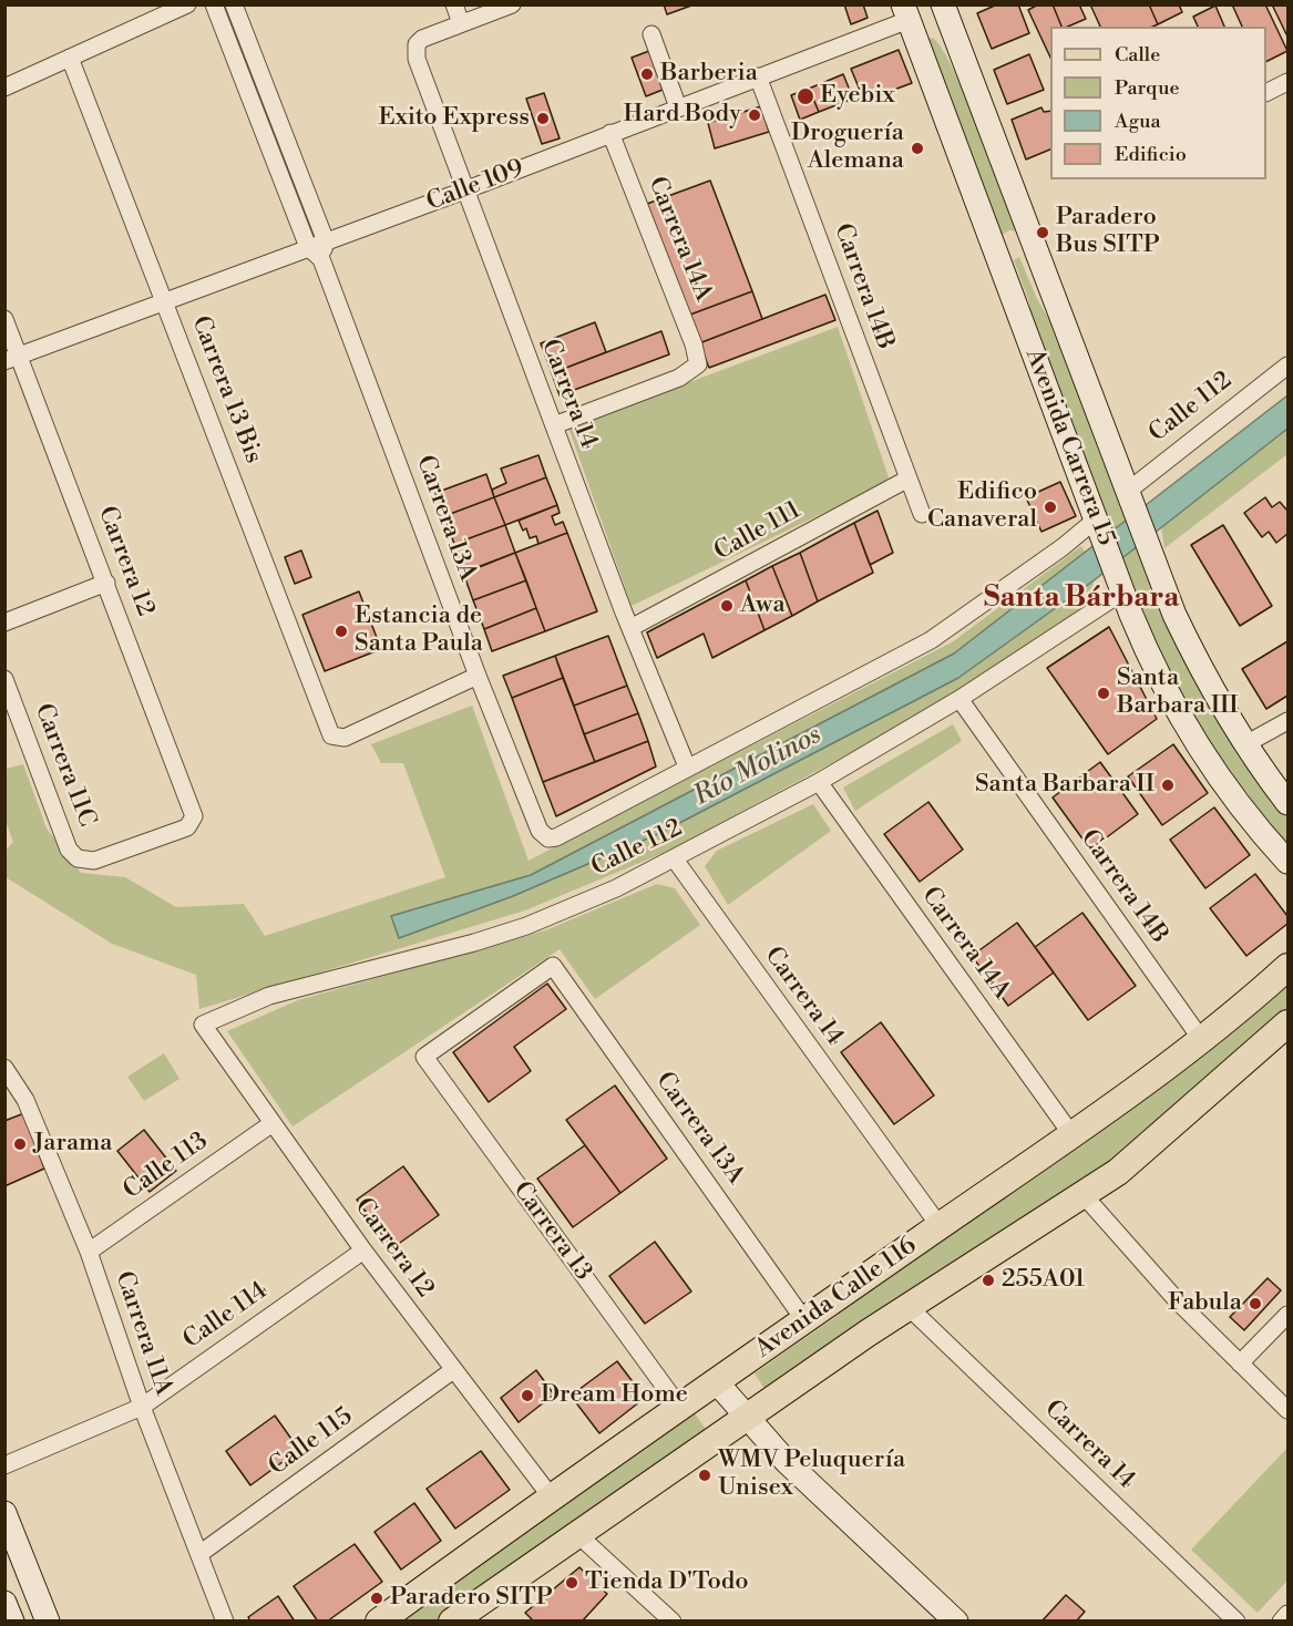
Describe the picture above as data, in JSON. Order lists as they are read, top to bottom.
{
  "streets": {
    "main road": ["Calle 109", "Avenida Carrera 15", "Avenida Calle 116"],
    "street": [
      "Carrera 14A",
      "Carrera 14B",
      "Carrera 13 Bis",
      "Carrera 14",
      "Calle 112",
      "Carrera 13A",
      "Calle 111",
      "Carrera 12",
      "Carrera 11C",
      "Calle 113",
      "Carrera 13",
      "Calle 114",
      "Carrera 11A",
      "Calle 115"
    ]
  },
  "crossings": [
    ["Calle 109", "Carrera 14A"],
    ["Calle 109", "Carrera 14B"],
    ["Calle 109", "Carrera 13 Bis"],
    ["Calle 109", "Carrera 14"],
    ["Calle 109", "Avenida Carrera 15"],
    ["Calle 109", "Carrera 13A"],
    ["Calle 109", "Carrera 12"],
    ["Carrera 14A", "Carrera 14"],
    ["Carrera 14A", "Calle 112"],
    ["Carrera 14A", "Avenida Calle 116"],
    ["Carrera 14B", "Calle 112"],
    ["Carrera 14B", "Calle 111"],
    ["Carrera 14B", "Avenida Calle 116"],
    ["Carrera 13 Bis", "Carrera 13A"],
    ["Carrera 14", "Calle 112"],
    ["Carrera 14", "Calle 111"],
    ["Carrera 14", "Avenida Calle 116"],
    ["Calle 112", "Avenida Carrera 15"],
    ["Calle 112", "Carrera 13A"],
    ["Calle 112", "Carrera 12"],
    ["Carrera 13A", "Carrera 13"],
    ["Carrera 13A", "Avenida Calle 116"],
    ["Carrera 12", "Carrera 11C"],
    ["Carrera 12", "Calle 113"],
    ["Carrera 12", "Avenida Calle 116"],
    ["Carrera 12", "Calle 114"],
    ["Carrera 12", "Calle 115"],
    ["Calle 113", "Carrera 11A"],
    ["Carrera 13", "Avenida Calle 116"],
    ["Calle 114", "Carrera 11A"],
    ["Carrera 11A", "Calle 115"]
  ],
  "districts": ["Santa Bárbara"],
  "water": ["Río Molinos"],
  "places": [
    "Barberia",
    "Eyebix",
    "Hard Body",
    "Exito Express",
    "Droguería Alemana",
    "Paradero Bus SITP",
    "Edifico Canaveral",
    "Awa",
    "Estancia de Santa Paula",
    "Santa Barbara III",
    "Santa Barbara II",
    "Jarama",
    "255A01",
    "Fabula",
    "Dream Home",
    "WMV Peluquería Unisex",
    "Tienda D'Todo",
    "Paradero SITP"
  ],
  "legend": [
    "Calle",
    "Parque",
    "Agua",
    "Edificio"
  ]
}
